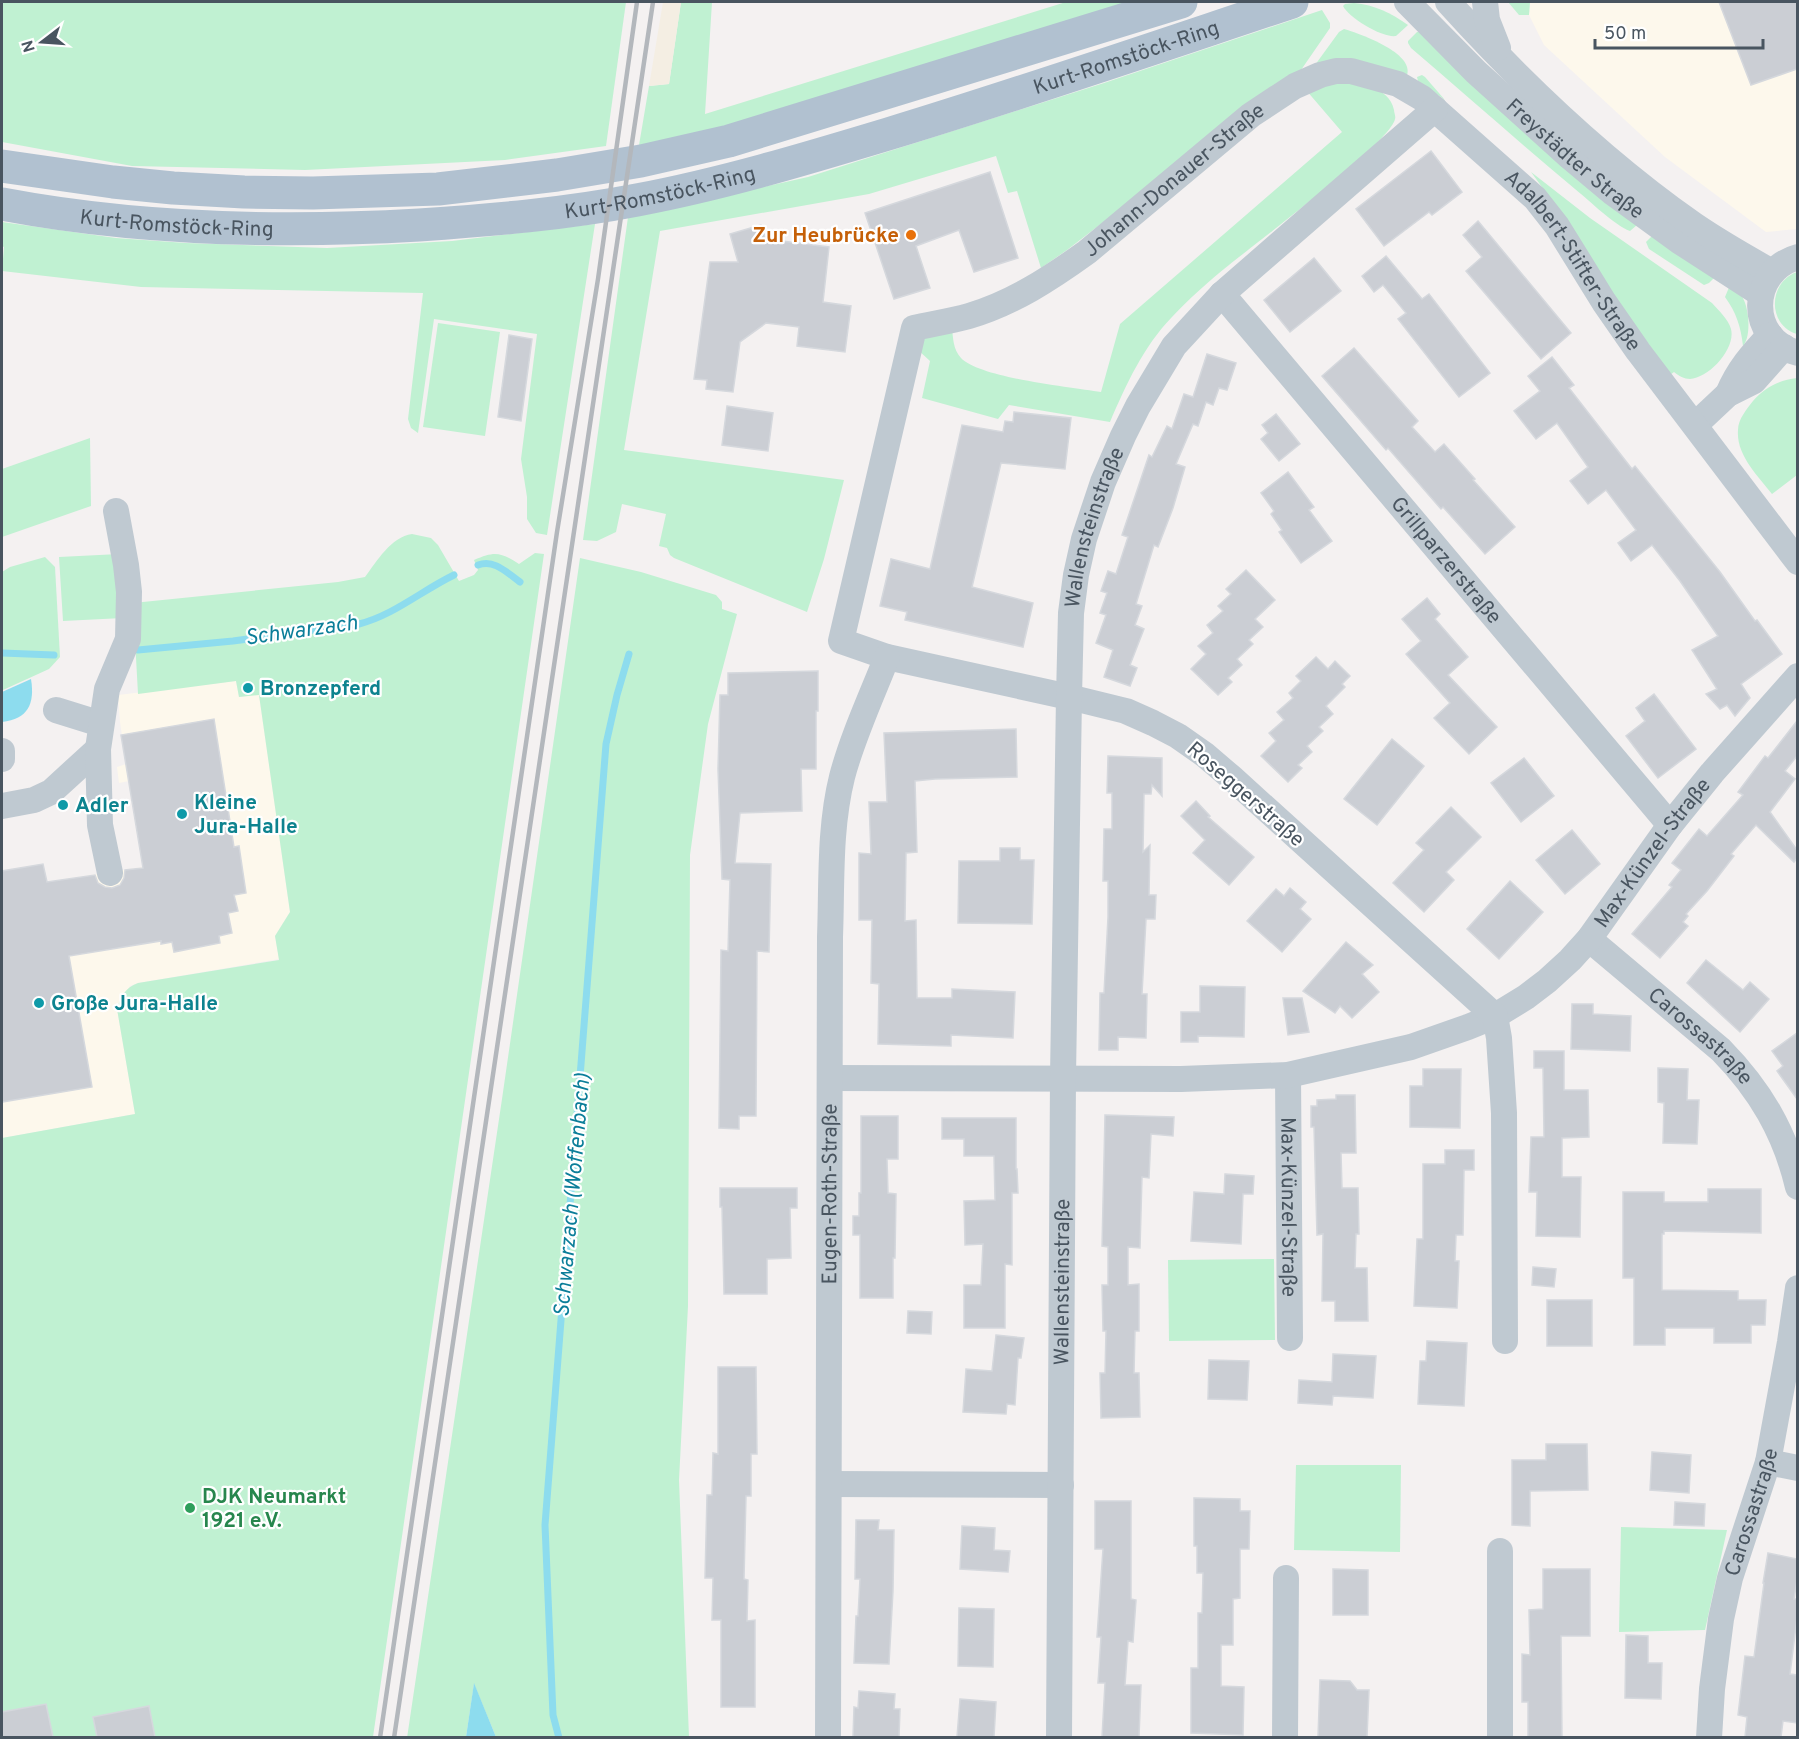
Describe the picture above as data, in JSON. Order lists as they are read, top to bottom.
{
  "streets": {
    "main road": ["Kurt-Romstöck-Ring"],
    "street": [
      "Freystädter Straße",
      "Johann-Donauer-Straße",
      "Adalbert-Stifter-Straße",
      "Wallensteinstraße",
      "Grillparzerstraße",
      "Roseggerstraße",
      "Max-Künzel-Straße",
      "Carossastraße",
      "Eugen-Roth-Straße"
    ]
  },
  "crossings": [
    ["Johann-Donauer-Straße", "Adalbert-Stifter-Straße"],
    ["Johann-Donauer-Straße", "Wallensteinstraße"],
    ["Johann-Donauer-Straße", "Roseggerstraße"],
    ["Adalbert-Stifter-Straße", "Wallensteinstraße"],
    ["Wallensteinstraße", "Grillparzerstraße"],
    ["Wallensteinstraße", "Roseggerstraße"],
    ["Wallensteinstraße", "Max-Künzel-Straße"],
    ["Grillparzerstraße", "Max-Künzel-Straße"],
    ["Roseggerstraße", "Max-Künzel-Straße"],
    ["Roseggerstraße", "Eugen-Roth-Straße"],
    ["Max-Künzel-Straße", "Carossastraße"]
  ],
  "water": ["Schwarzach", "Schwarzach (Woffenbach)"],
  "places": [
    "Zur Heubrücke",
    "Bronzepferd",
    "Adler",
    "Kleine Jura-Halle",
    "Große Jura-Halle",
    "DJK Neumarkt 1921 e.V."
  ],
  "scale_bar": "50 m",
  "north": "left"
}
